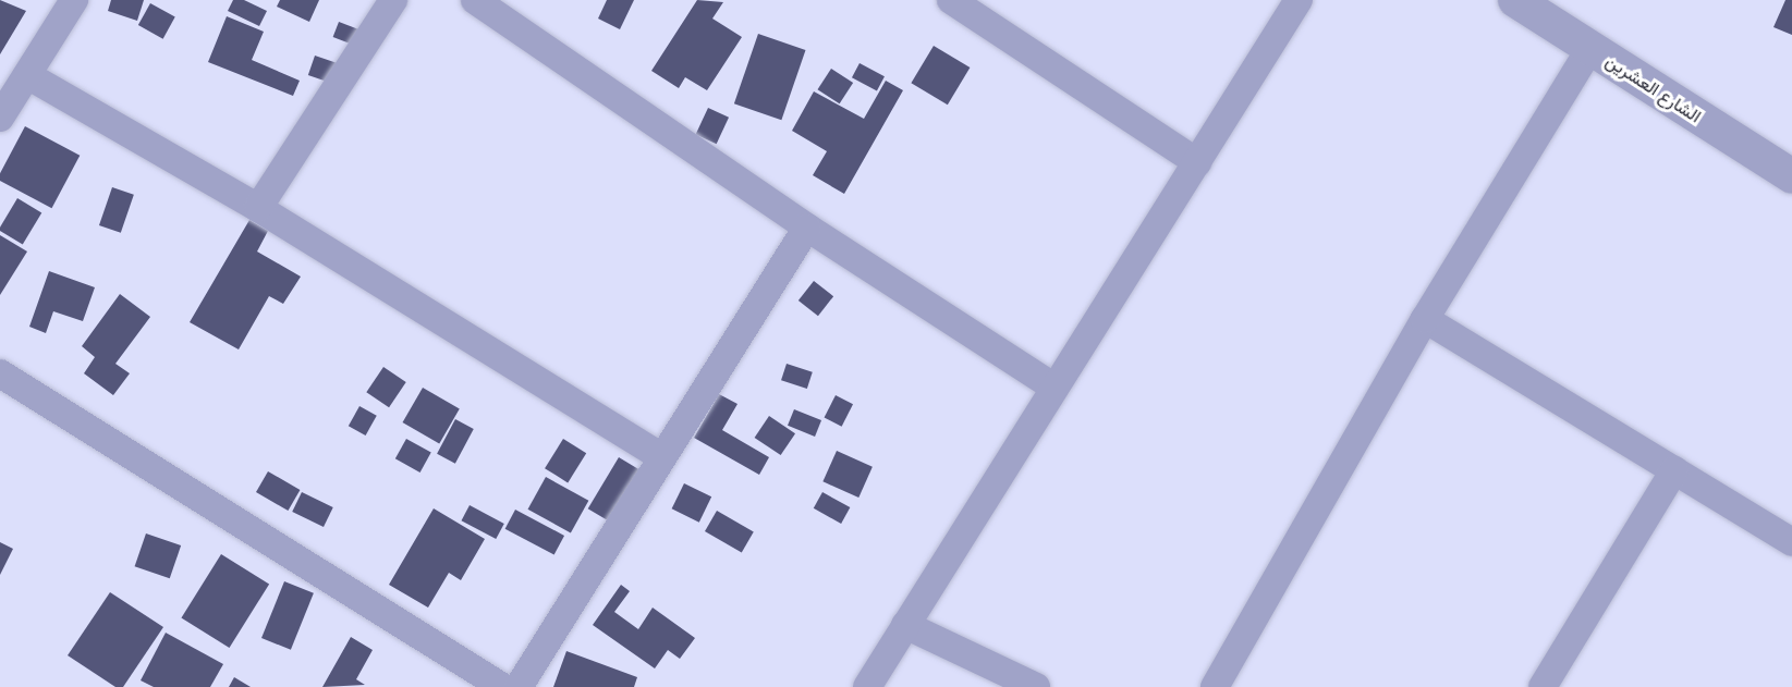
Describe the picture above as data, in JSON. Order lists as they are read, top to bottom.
{
  "streets": {
    "street": ["الشارع العشرين"]
  }
}
